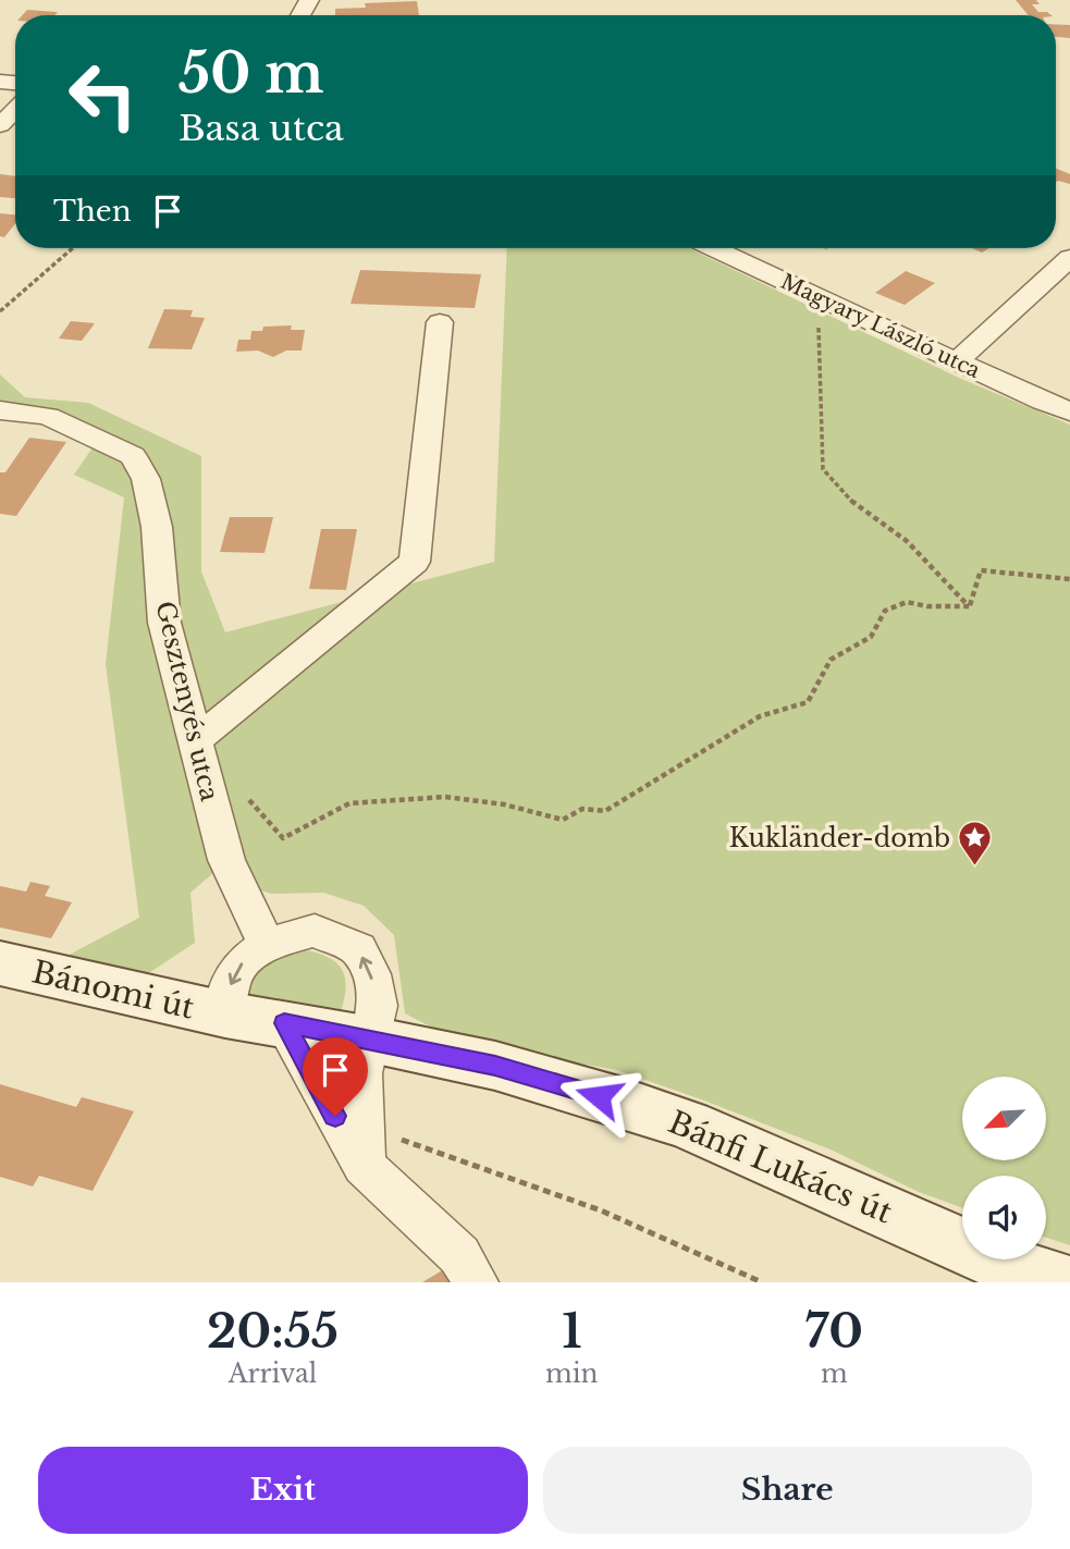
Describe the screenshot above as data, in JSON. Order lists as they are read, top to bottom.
{
  "streets": {
    "main road": ["Bánomi út", "Bánfi Lukács út"],
    "street": ["Magyary László utca", "Gesztenyés utca"]
  },
  "crossings": [
    ["Bánomi út", "Bánfi Lukács út"]
  ],
  "places": {
    "place": ["Kukländer-domb"]
  },
  "north": "bottom left",
  "page": {
    "turn": ["50 m", "Basa utca"],
    "then": "Then",
    "eta": [
      "20:55",
      "Arrival",
      "1",
      "min",
      "70",
      "m"
    ],
    "buttons": ["Exit", "Share"]
  }
}
